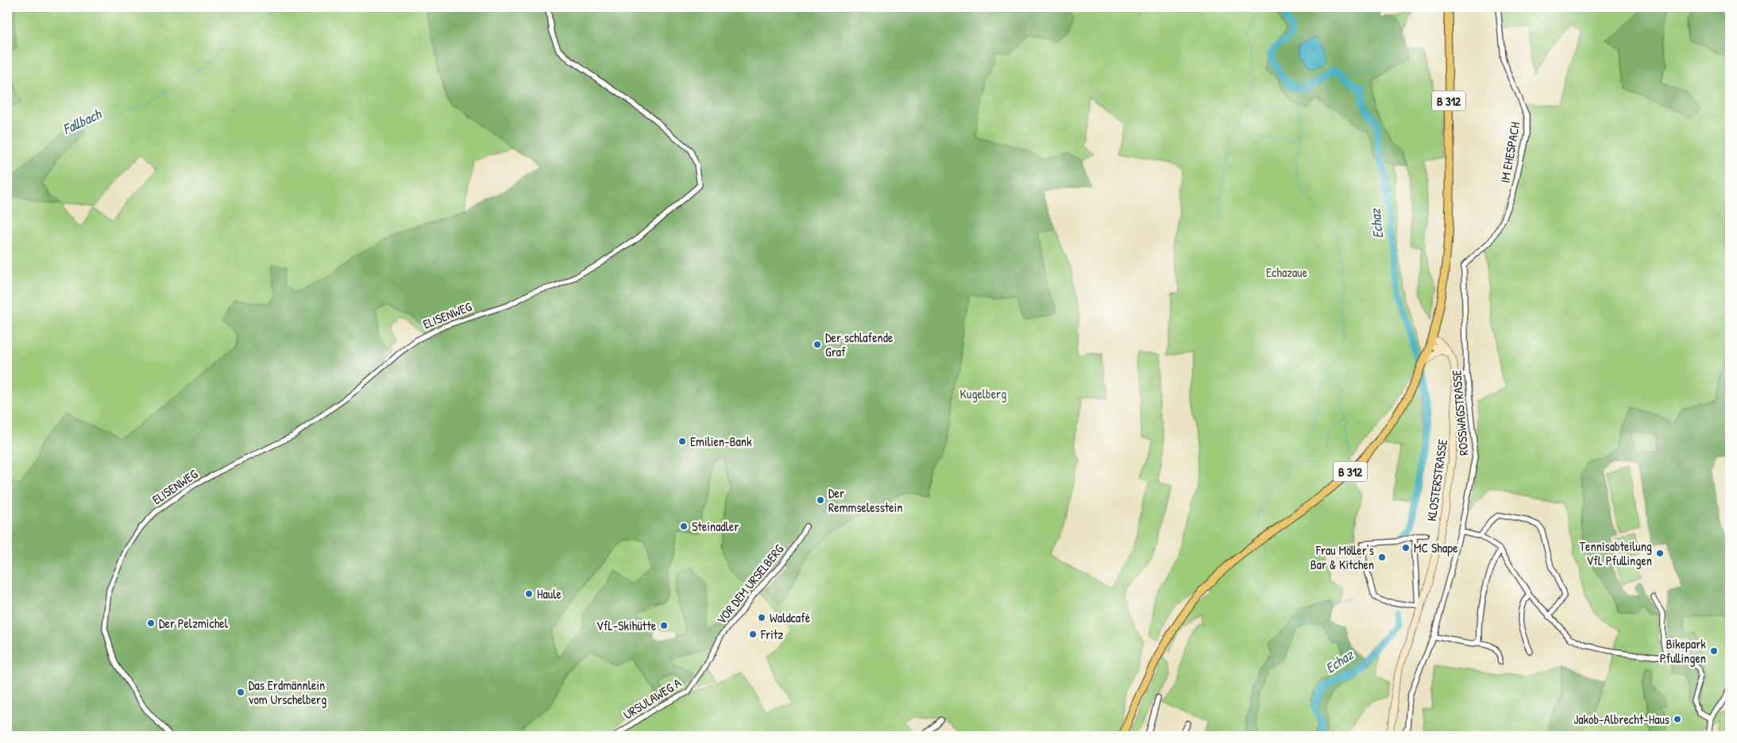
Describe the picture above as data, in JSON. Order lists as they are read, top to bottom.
{
  "streets": {
    "main road": ["B 312", "KLOSTERSTRASSE"],
    "street": [
      "IM EHESPACH",
      "ELISENWEG",
      "ROSSWAGSTRASSE",
      "VOR DEM URSELBERG",
      "URSULAWEG A"
    ]
  },
  "crossings": [
    ["B 312", "KLOSTERSTRASSE"],
    ["IM EHESPACH", "ROSSWAGSTRASSE"],
    ["VOR DEM URSELBERG", "URSULAWEG A"]
  ],
  "water": ["Fallbach", "Echaz"],
  "parks": ["Echazaue", "Kugelberg"],
  "places": [
    "Der schlafende Graf",
    "Emilien-Bank",
    "Der Remmselesstein",
    "Steinadler",
    "MC Shape",
    "Tennisabteilung VfL Pfullingen",
    "Frau Möller‘s Bar & Kitchen",
    "Haule",
    "Waldcafé",
    "Der Pelzmichel",
    "VfL-Skihütte",
    "Fritz",
    "Bikepark Pfullingen",
    "Das Erdmännlein vom Urschelberg",
    "Jakob-Albrecht-Haus"
  ]
}
